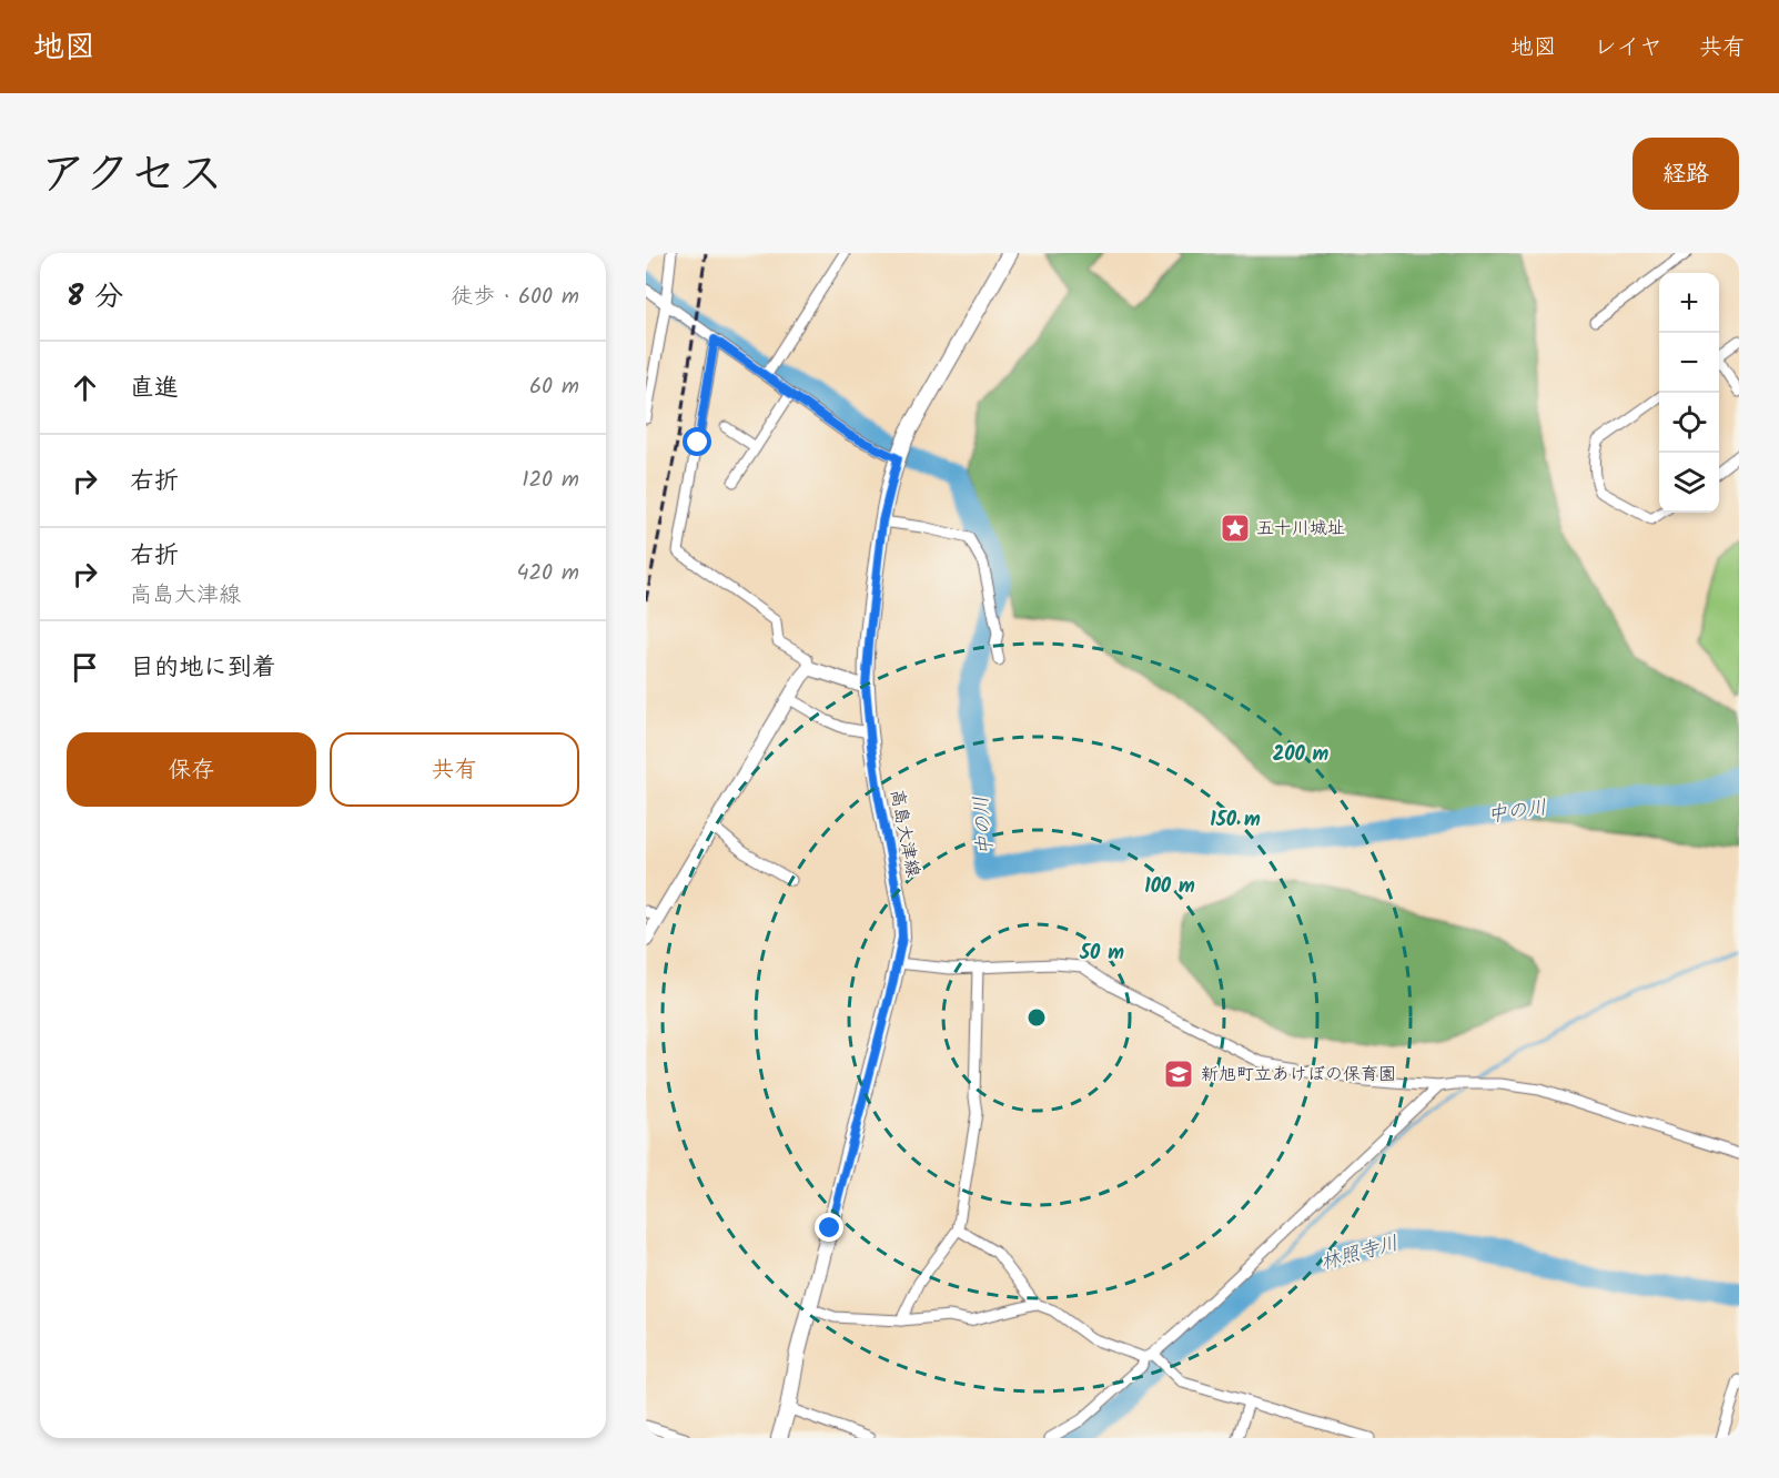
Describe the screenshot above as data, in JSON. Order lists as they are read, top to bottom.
{
  "streets": {
    "main road": ["高島大津線"]
  },
  "water": ["中の川", "林照寺川"],
  "places": {
    "place": ["五十川城址"],
    "school or university": ["新旭町立あけぼの保育園"]
  },
  "page": {
    "header": "地図",
    "nav": ["地図", "レイヤ", "共有"],
    "title": "アクセス",
    "buttons": [
      "経路",
      ["保存", "共有"]
    ],
    "heading": ["8 分", "徒歩 · 600 m"],
    "map_buttons": ["+", "−"],
    "list": [
      ["直進", "60 m"],
      ["右折", "120 m"],
      ["右折", "高島大津線", "420 m"],
      "目的地に到着"
    ]
  },
  "rings": [
    "200 m",
    "150 m",
    "100 m",
    "50 m"
  ]
}
